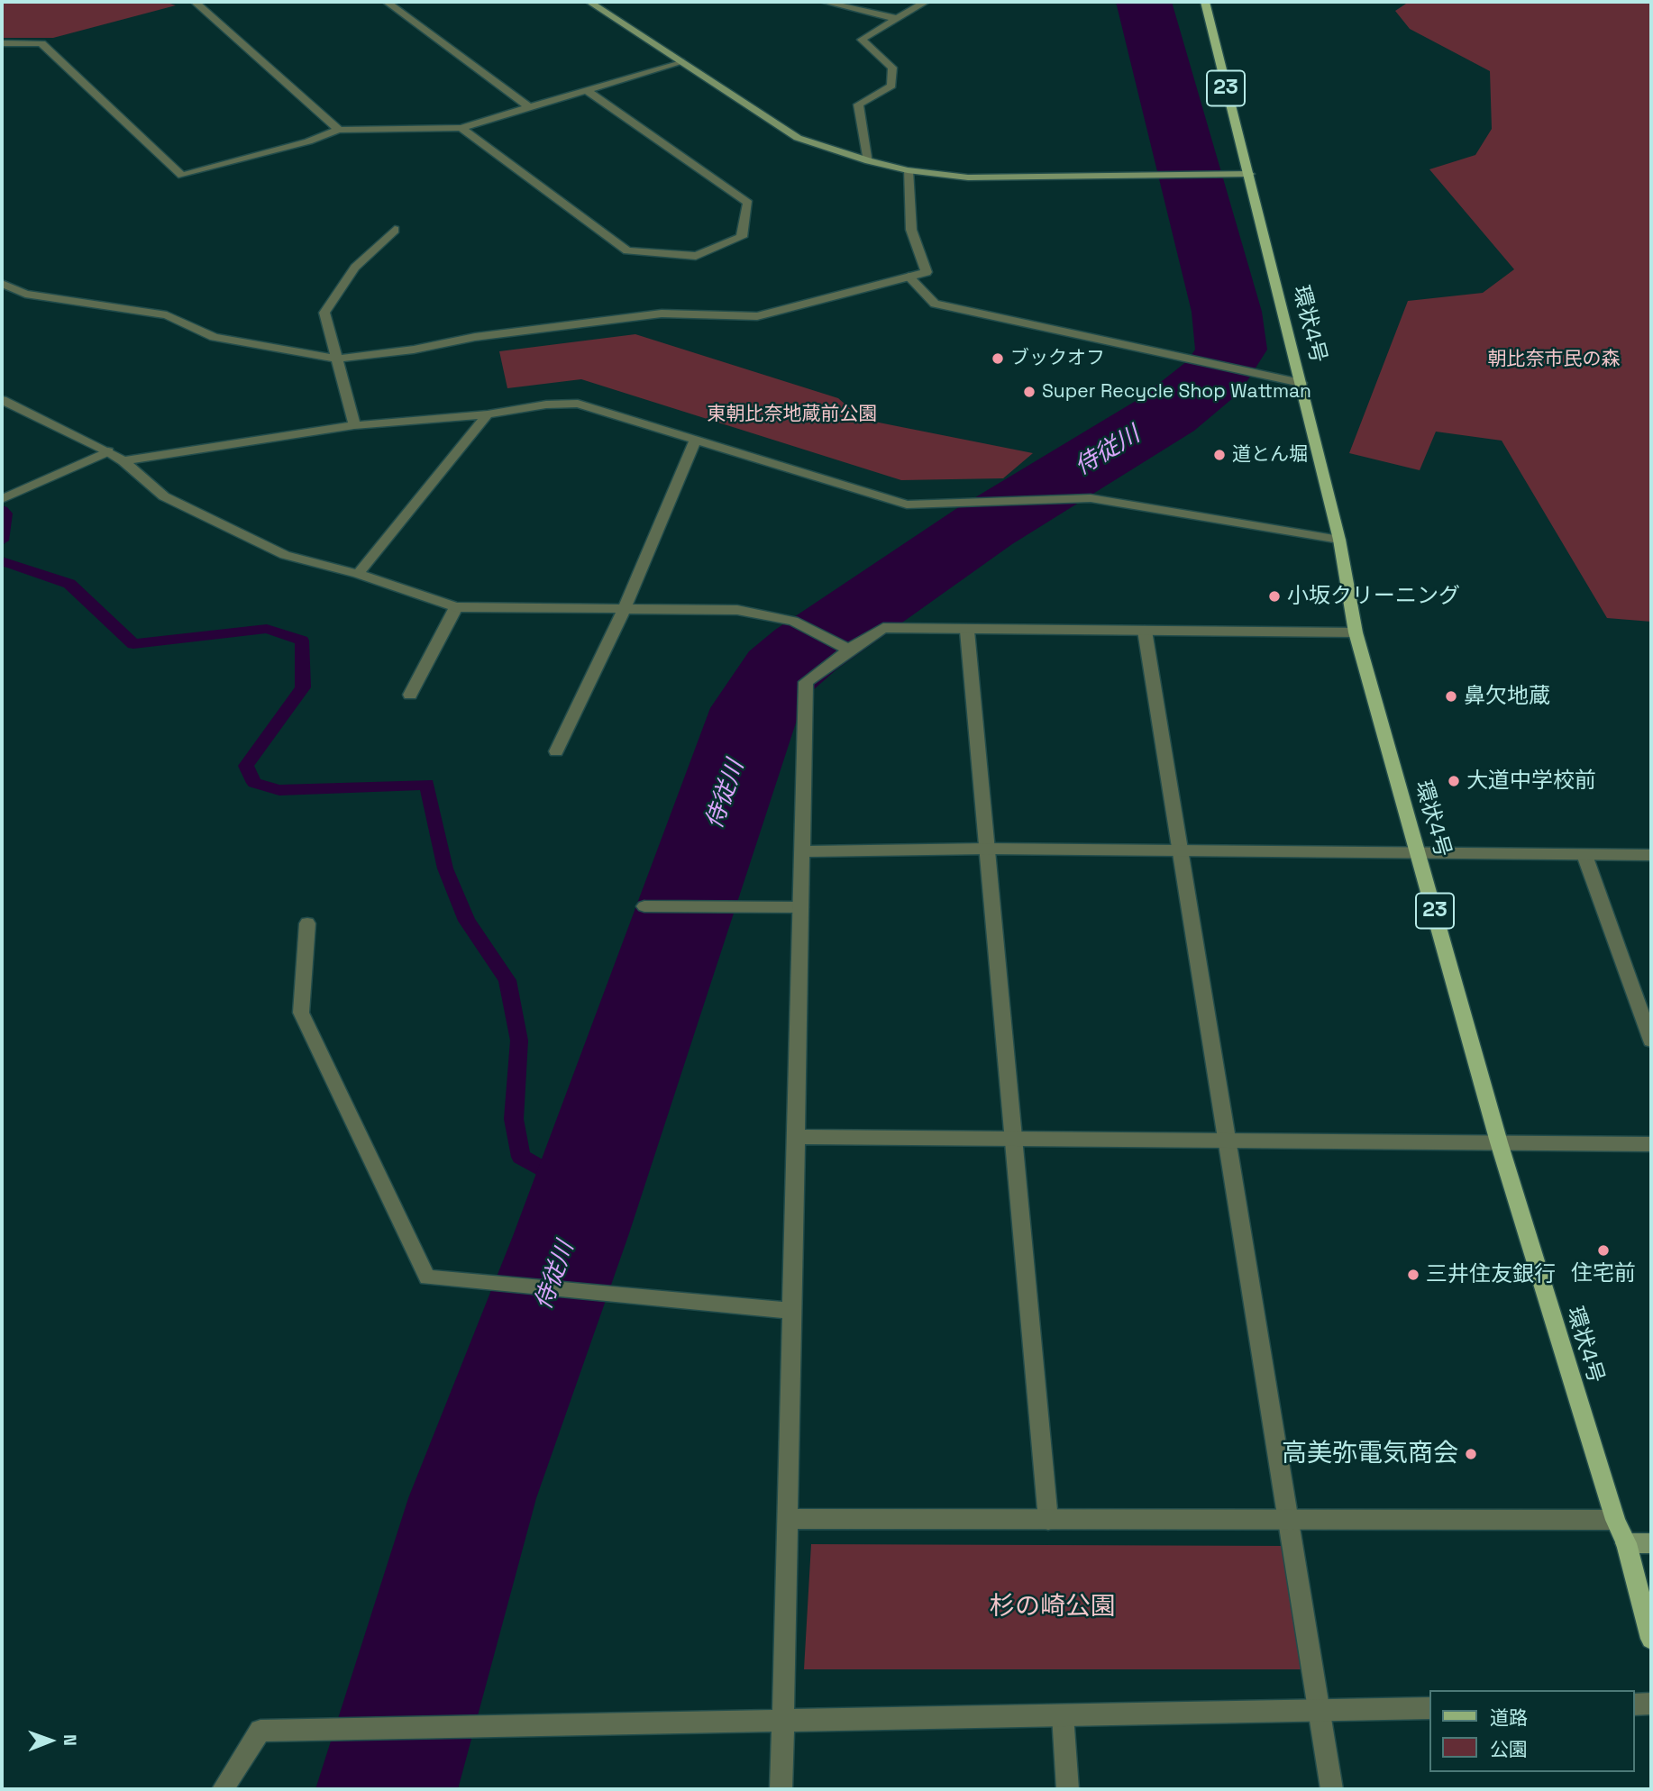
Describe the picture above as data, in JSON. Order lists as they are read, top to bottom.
{
  "streets": {
    "main road": ["23", "環状4号"]
  },
  "water": ["侍従川"],
  "parks": ["朝比奈市民の森", "東朝比奈地蔵前公園", "杉の崎公園"],
  "places": [
    "ブックオフ",
    "Super Recycle Shop Wattman",
    "道とん堀",
    "小坂クリーニング",
    "鼻欠地蔵",
    "大道中学校前",
    "住宅前",
    "三井住友銀行",
    "高美弥電気商会"
  ],
  "legend": ["道路", "公園"],
  "north": "right"
}
